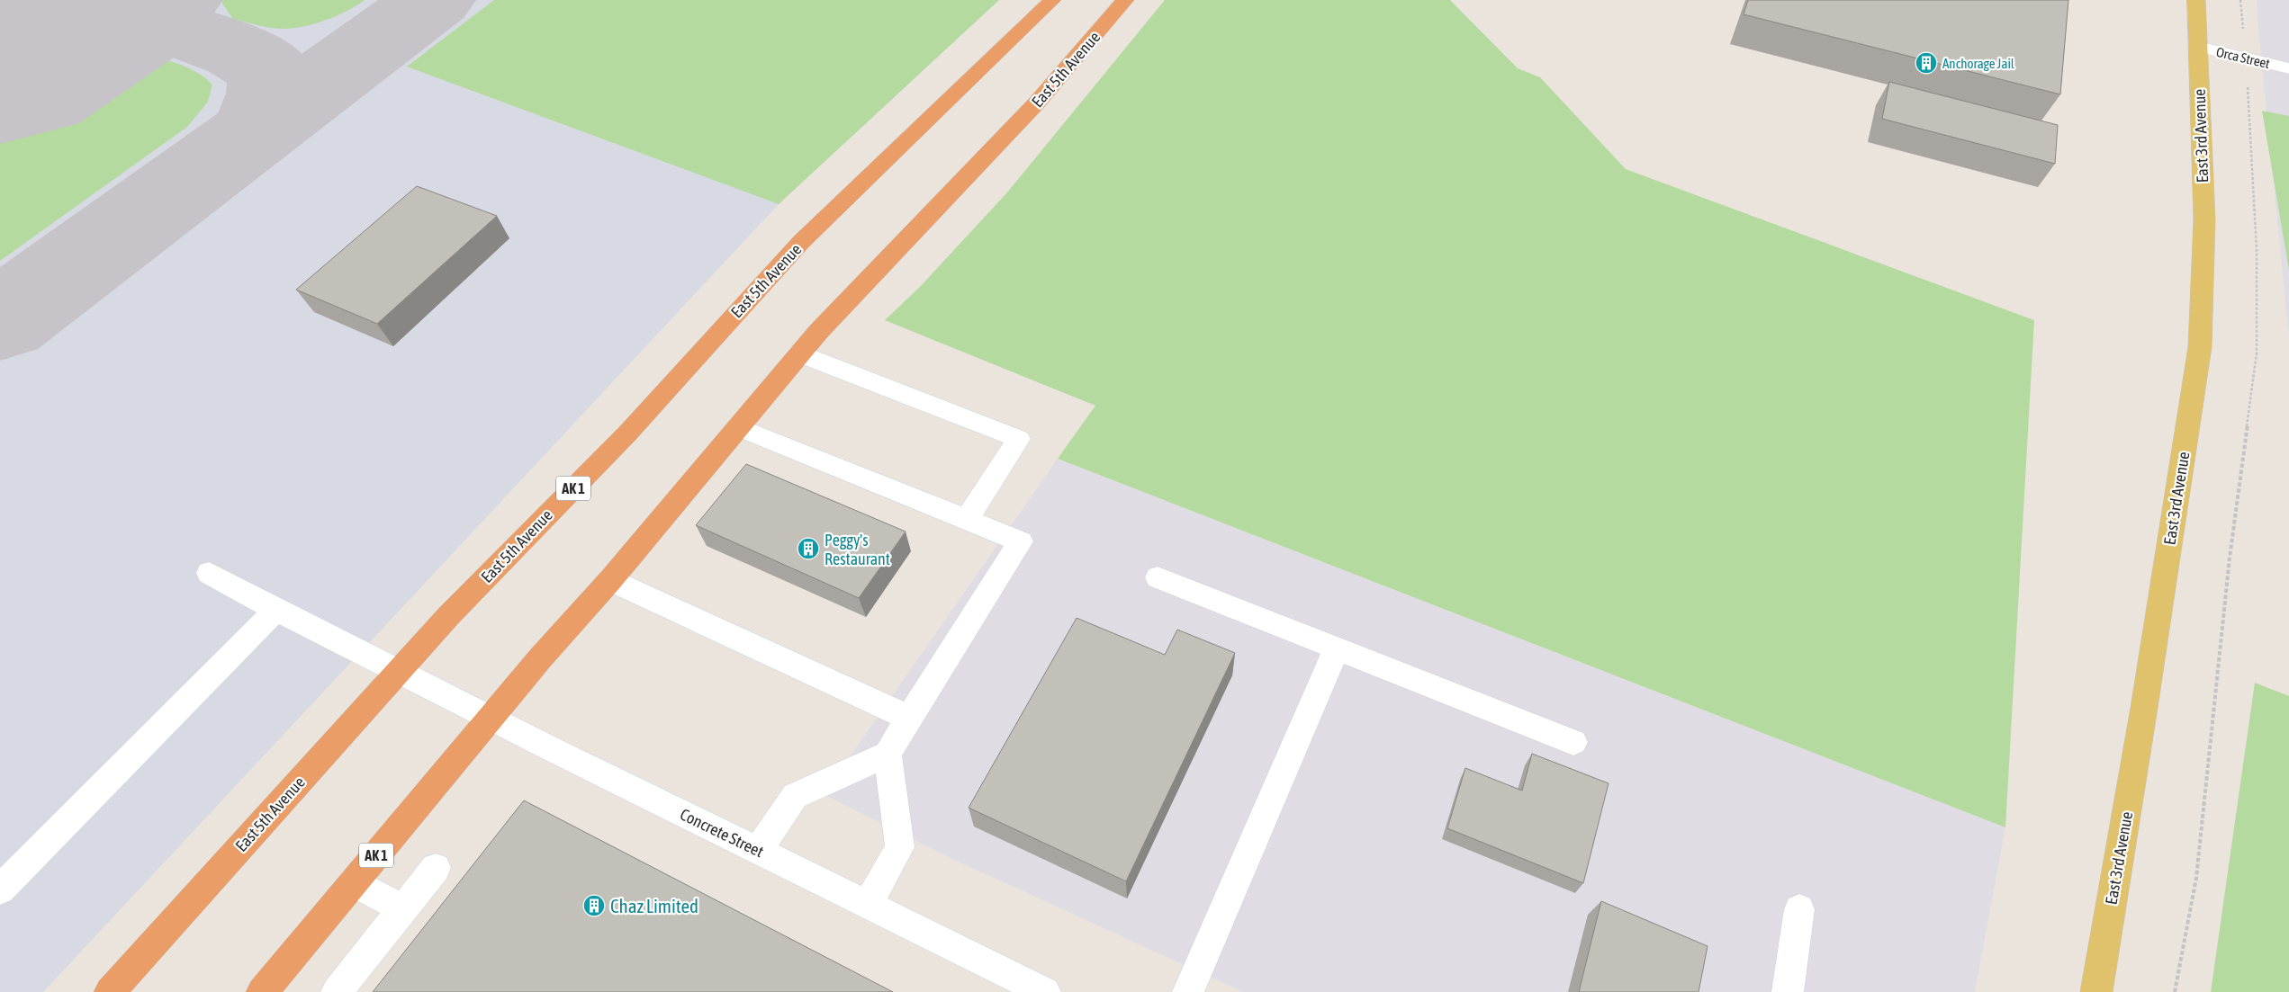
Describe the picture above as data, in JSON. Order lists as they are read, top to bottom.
{
  "streets": {
    "highway": ["East 5th Avenue", "AK 1"],
    "main road": ["East 3rd Avenue"],
    "street": ["Orca Street", "Concrete Street"]
  },
  "crossings": [
    ["Orca Street", "East 3rd Avenue"],
    ["East 5th Avenue", "Concrete Street"]
  ],
  "places": {
    "building": ["Anchorage Jail", "Peggy's Restaurant", "Chaz Limited"]
  }
}
